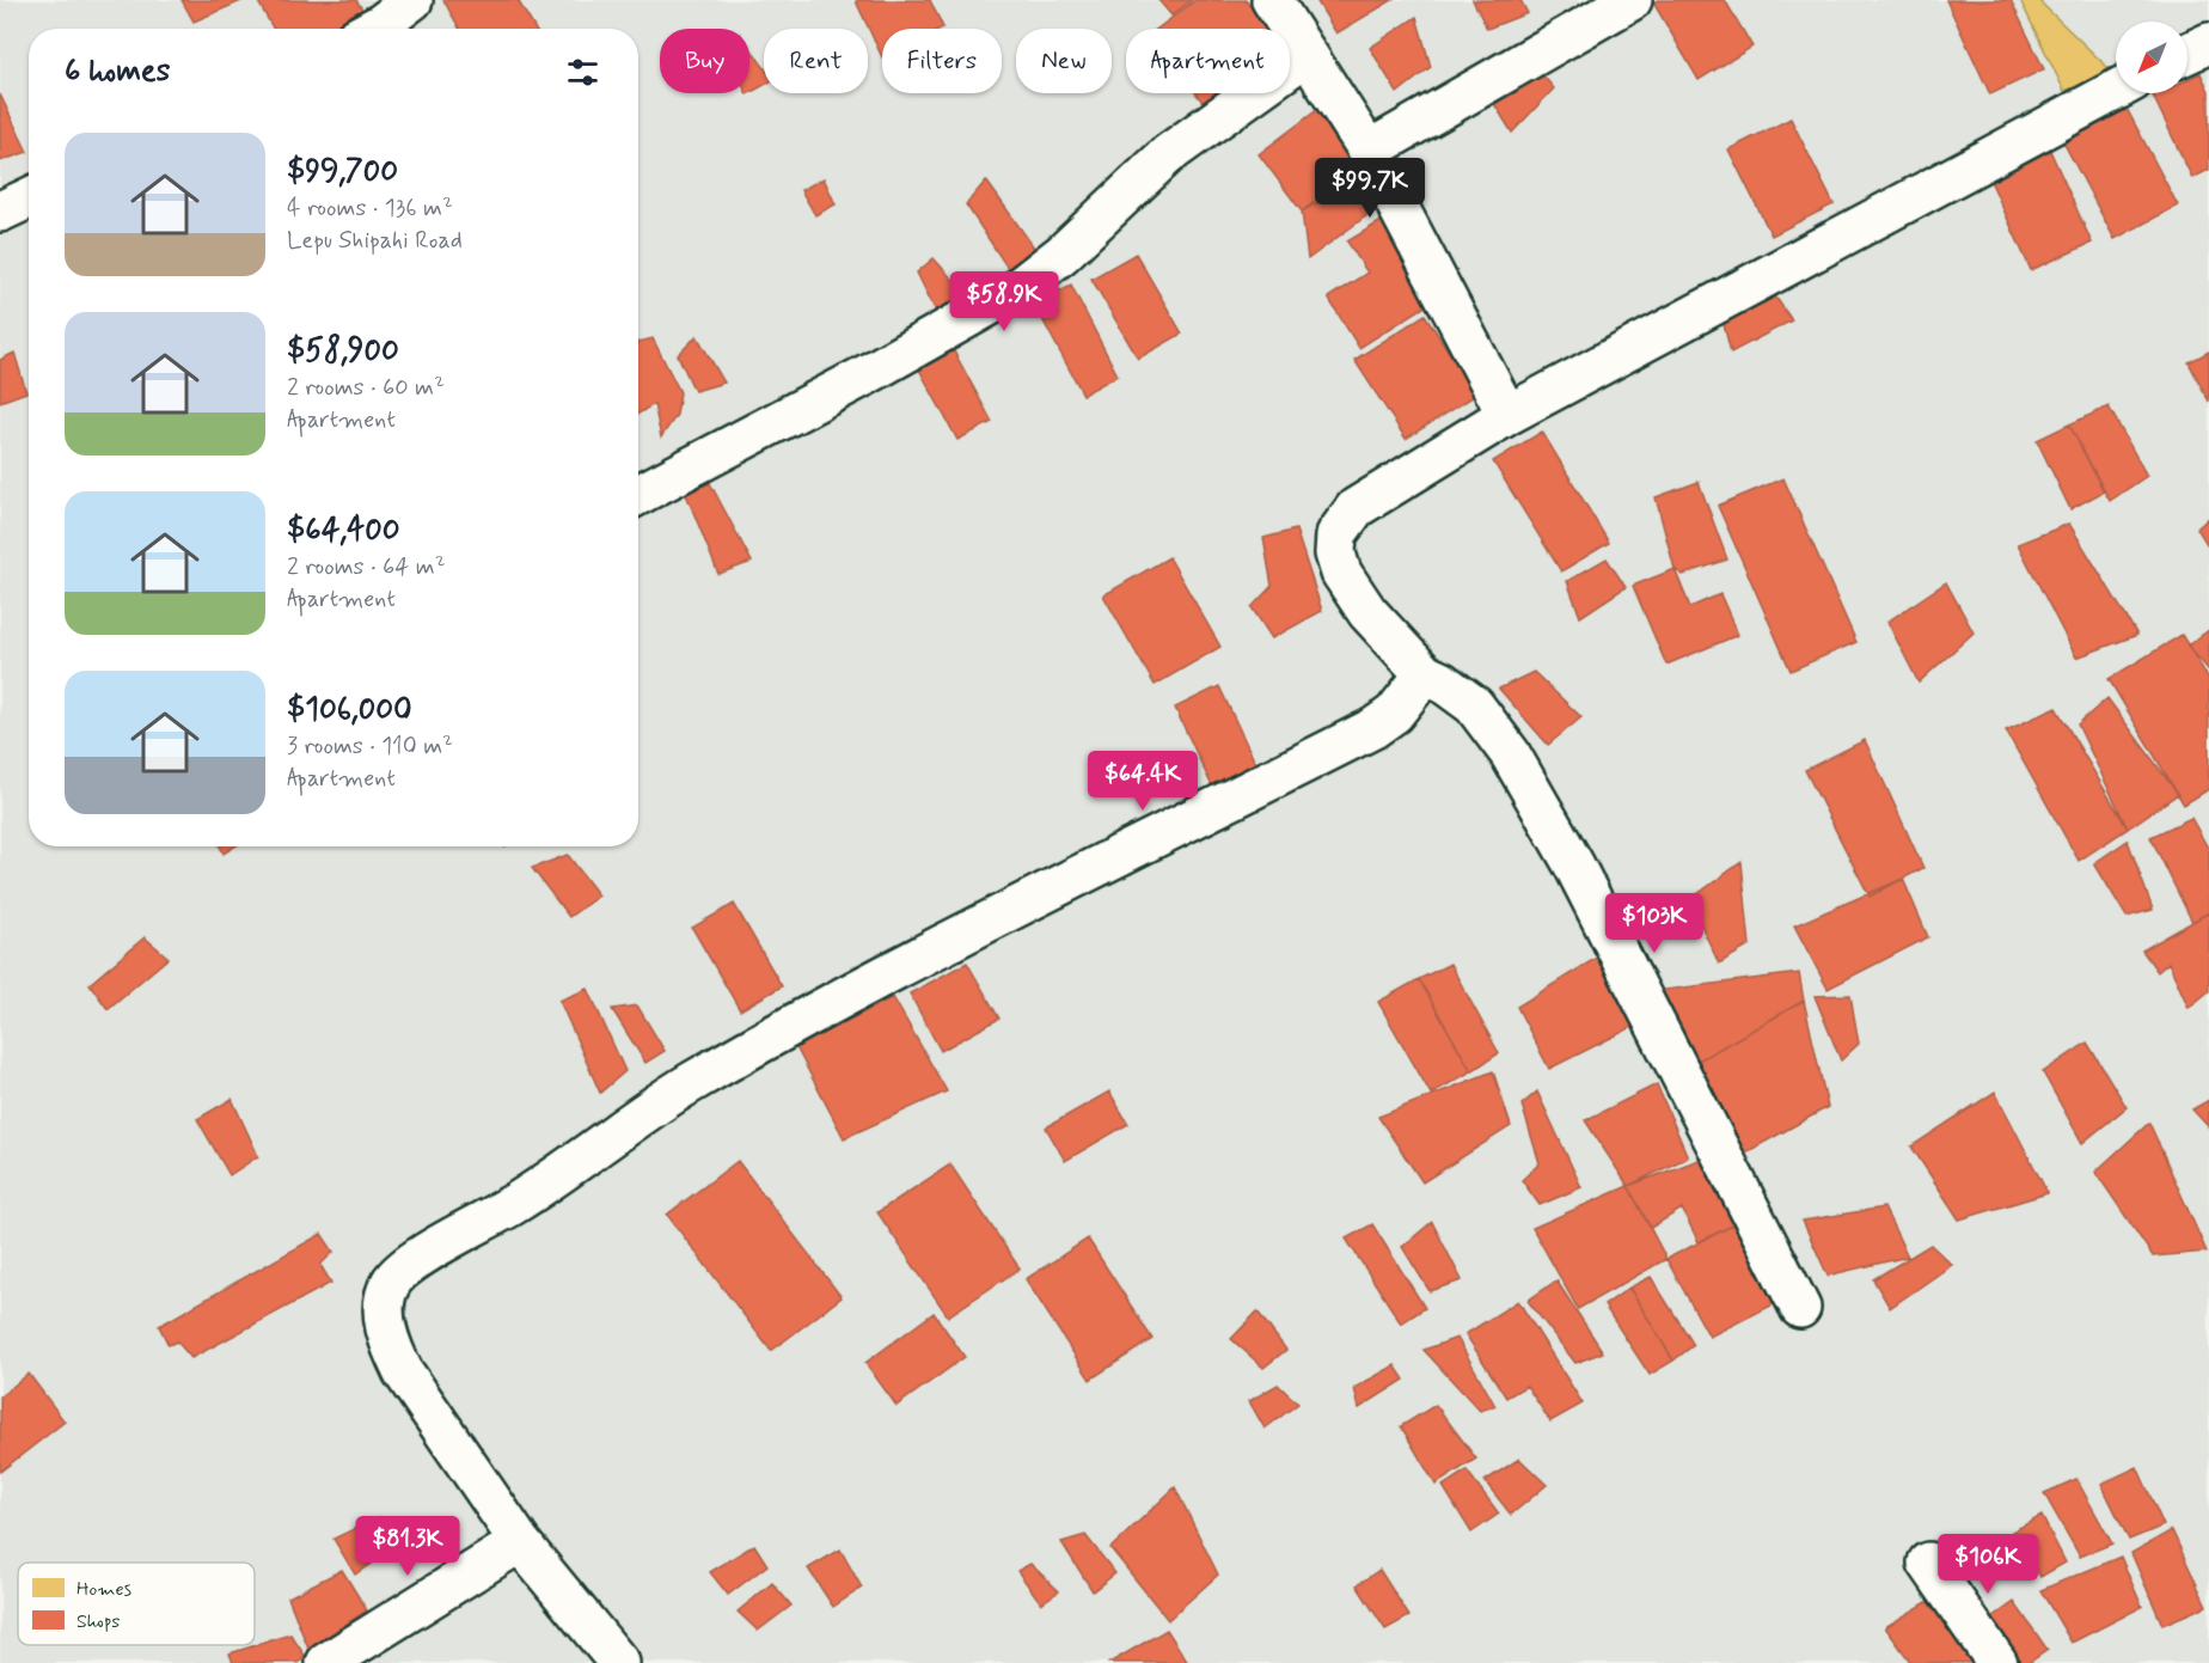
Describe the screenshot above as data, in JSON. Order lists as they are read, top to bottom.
{
  "legend": ["Homes", "Shops"],
  "north": "bottom left",
  "page": {
    "chip": [
      "Buy",
      "Rent",
      "Filters",
      "New",
      "Apartment"
    ],
    "heading": "6 homes",
    "list": [
      {
        "name": "$99,700",
        "note": "4 rooms · 136 m² · Lepu Shipahi Road"
      },
      {
        "name": "$58,900",
        "note": "2 rooms · 60 m² · Apartment"
      },
      {
        "name": "$64,400",
        "note": "2 rooms · 64 m² · Apartment"
      },
      {
        "name": "$106,000",
        "note": "3 rooms · 110 m² · Apartment"
      }
    ],
    "price": [
      "$99.7K",
      "$58.9K",
      "$64.4K",
      "$103K",
      "$81.3K",
      "$106K"
    ]
  }
}
